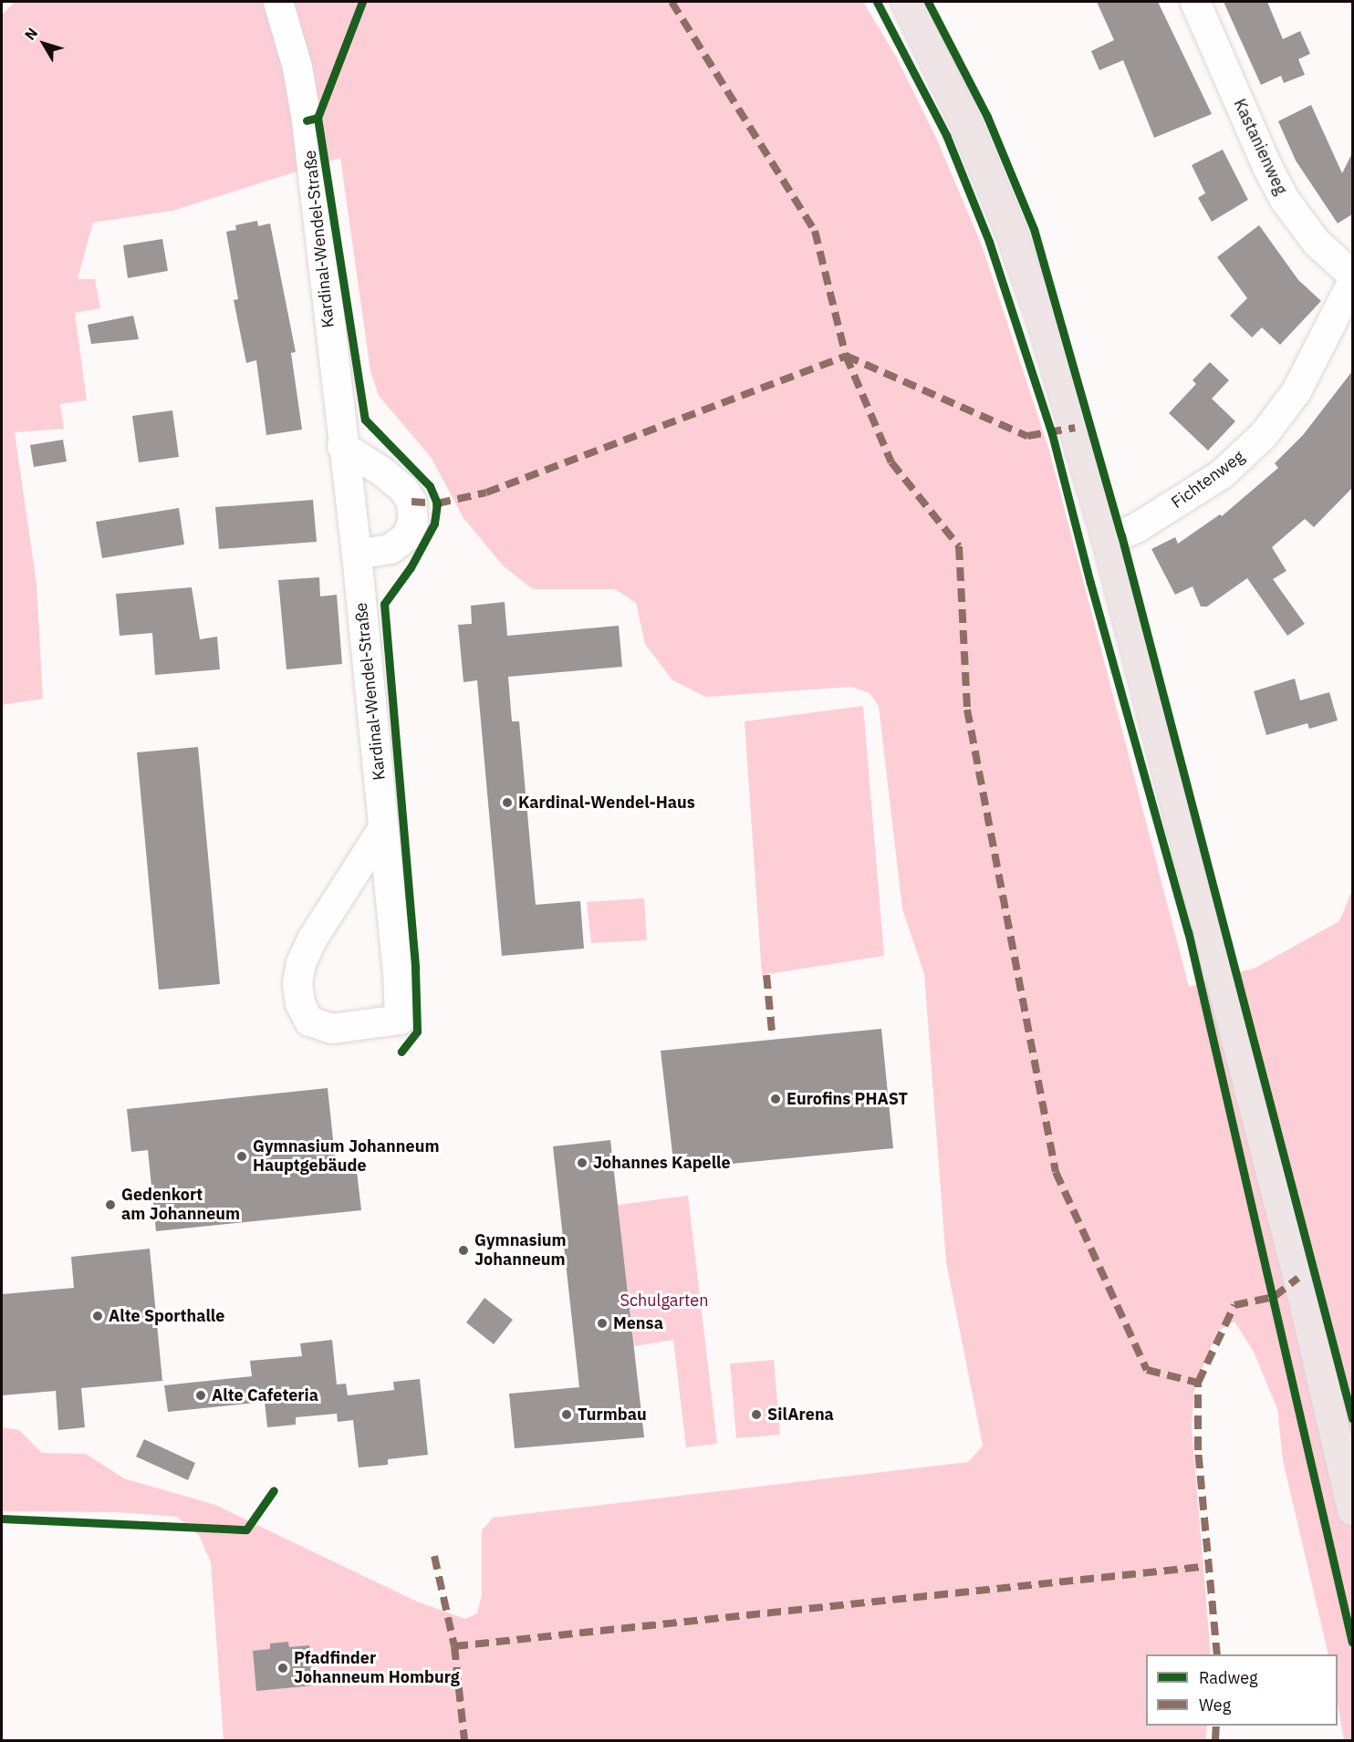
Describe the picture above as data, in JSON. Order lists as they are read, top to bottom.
{
  "streets": {
    "street": ["Kastanienweg", "Kardinal-Wendel-Straße", "Fichtenweg"]
  },
  "parks": ["Schulgarten"],
  "places": [
    "Kardinal-Wendel-Haus",
    "Eurofins PHAST",
    "Gymnasium Johanneum Hauptgebäude",
    "Johannes Kapelle",
    "Gedenkort am Johanneum",
    "Gymnasium Johanneum",
    "Alte Sporthalle",
    "Mensa",
    "Alte Cafeteria",
    "Turmbau",
    "SilArena",
    "Pfadfinder Johanneum Homburg"
  ],
  "legend": ["Radweg", "Weg"],
  "north": "top left"
}
